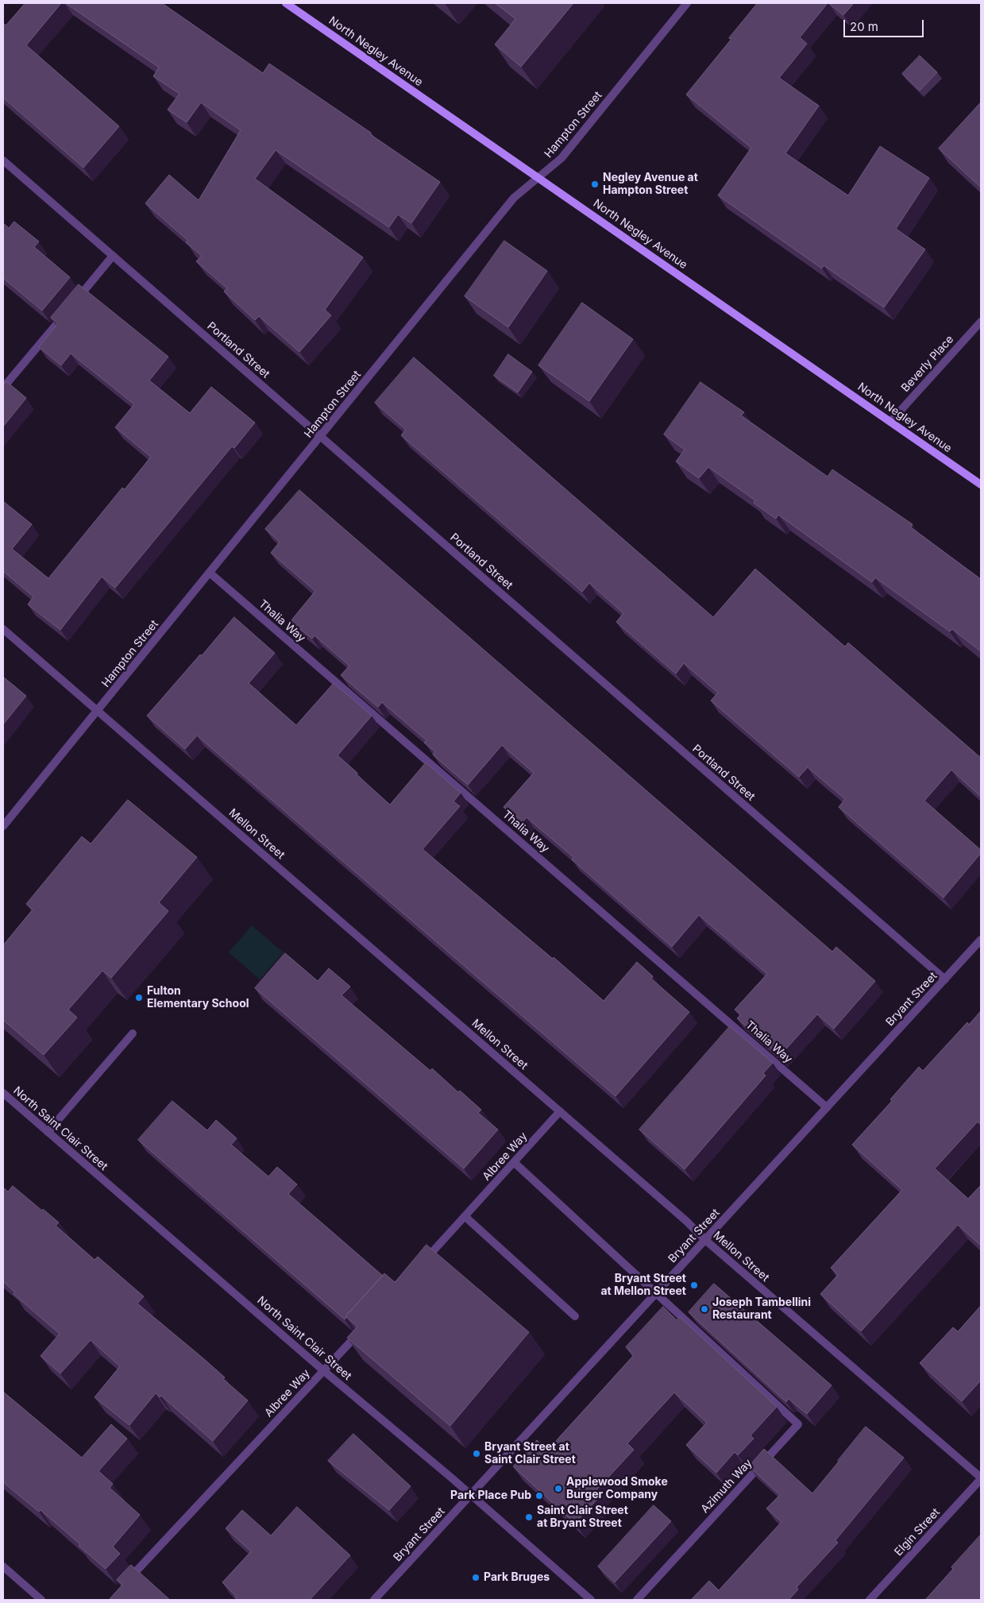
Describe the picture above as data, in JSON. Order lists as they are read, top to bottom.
{
  "streets": {
    "main road": ["North Negley Avenue"],
    "street": [
      "Hampton Street",
      "Portland Street",
      "Beverly Place",
      "Thalia Way",
      "Mellon Street",
      "Bryant Street",
      "North Saint Clair Street",
      "Albree Way",
      "Azimuth Way",
      "Elgin Street"
    ]
  },
  "crossings": [
    ["North Negley Avenue", "Hampton Street"],
    ["North Negley Avenue", "Beverly Place"],
    ["Hampton Street", "Portland Street"],
    ["Hampton Street", "Thalia Way"],
    ["Hampton Street", "Mellon Street"],
    ["Portland Street", "Bryant Street"],
    ["Thalia Way", "Bryant Street"],
    ["Mellon Street", "Bryant Street"],
    ["Mellon Street", "Albree Way"],
    ["Mellon Street", "Elgin Street"],
    ["Bryant Street", "North Saint Clair Street"],
    ["Bryant Street", "Azimuth Way"],
    ["North Saint Clair Street", "Albree Way"]
  ],
  "places": [
    "Negley Avenue at Hampton Street",
    "Fulton Elementary School",
    "Bryant Street at Mellon Street",
    "Joseph Tambellini Restaurant",
    "Bryant Street at Saint Clair Street",
    "Applewood Smoke Burger Company",
    "Park Place Pub",
    "Saint Clair Street at Bryant Street",
    "Park Bruges"
  ],
  "scale_bar": "20 m"
}
